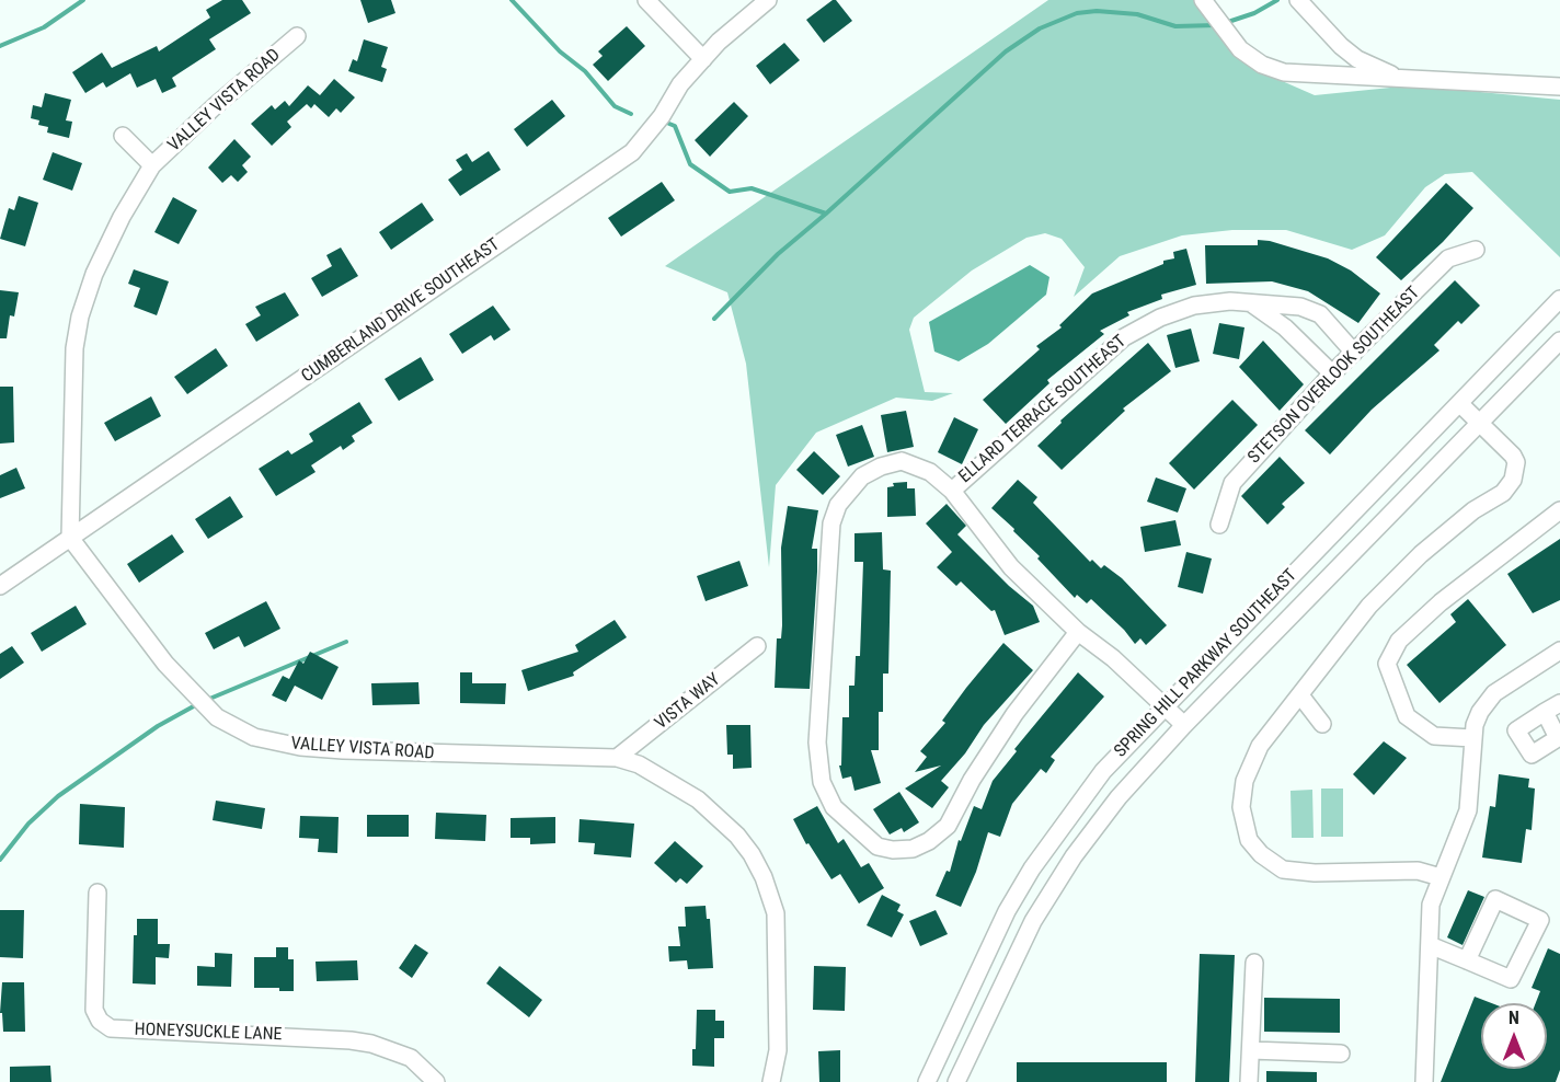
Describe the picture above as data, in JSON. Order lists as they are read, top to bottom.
{
  "streets": {
    "street": [
      "VALLEY VISTA ROAD",
      "CUMBERLAND DRIVE SOUTHEAST",
      "STETSON OVERLOOK SOUTHEAST",
      "ELLARD TERRACE SOUTHEAST",
      "SPRING HILL PARKWAY SOUTHEAST",
      "VISTA WAY",
      "HONEYSUCKLE LANE"
    ]
  },
  "crossings": [
    ["VALLEY VISTA ROAD", "CUMBERLAND DRIVE SOUTHEAST"],
    ["VALLEY VISTA ROAD", "VISTA WAY"],
    ["STETSON OVERLOOK SOUTHEAST", "ELLARD TERRACE SOUTHEAST"]
  ],
  "north": "top"
}
